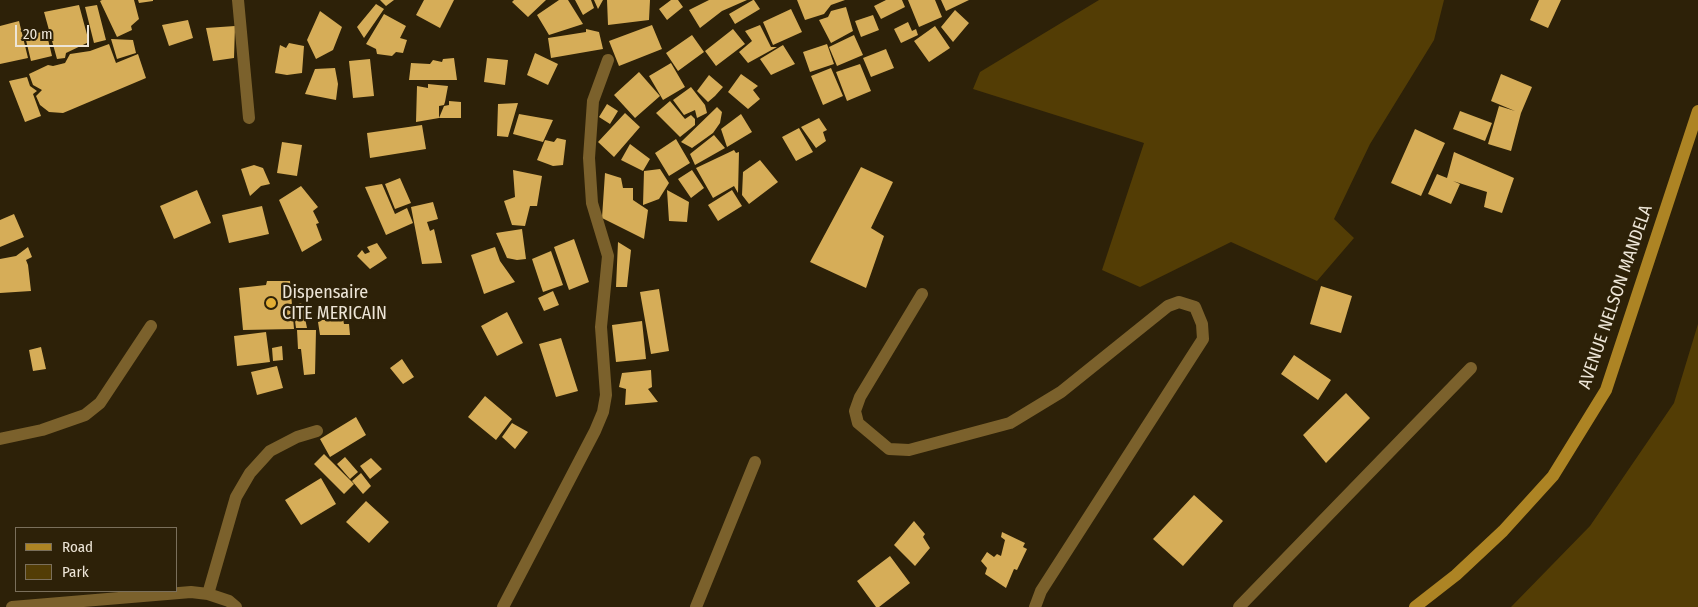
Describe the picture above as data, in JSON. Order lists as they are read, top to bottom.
{
  "streets": {
    "street": ["AVENUE NELSON MANDELA"]
  },
  "places": ["Dispensaire CITE MERICAIN"],
  "legend": ["Road", "Park"],
  "scale_bar": "20 m"
}
